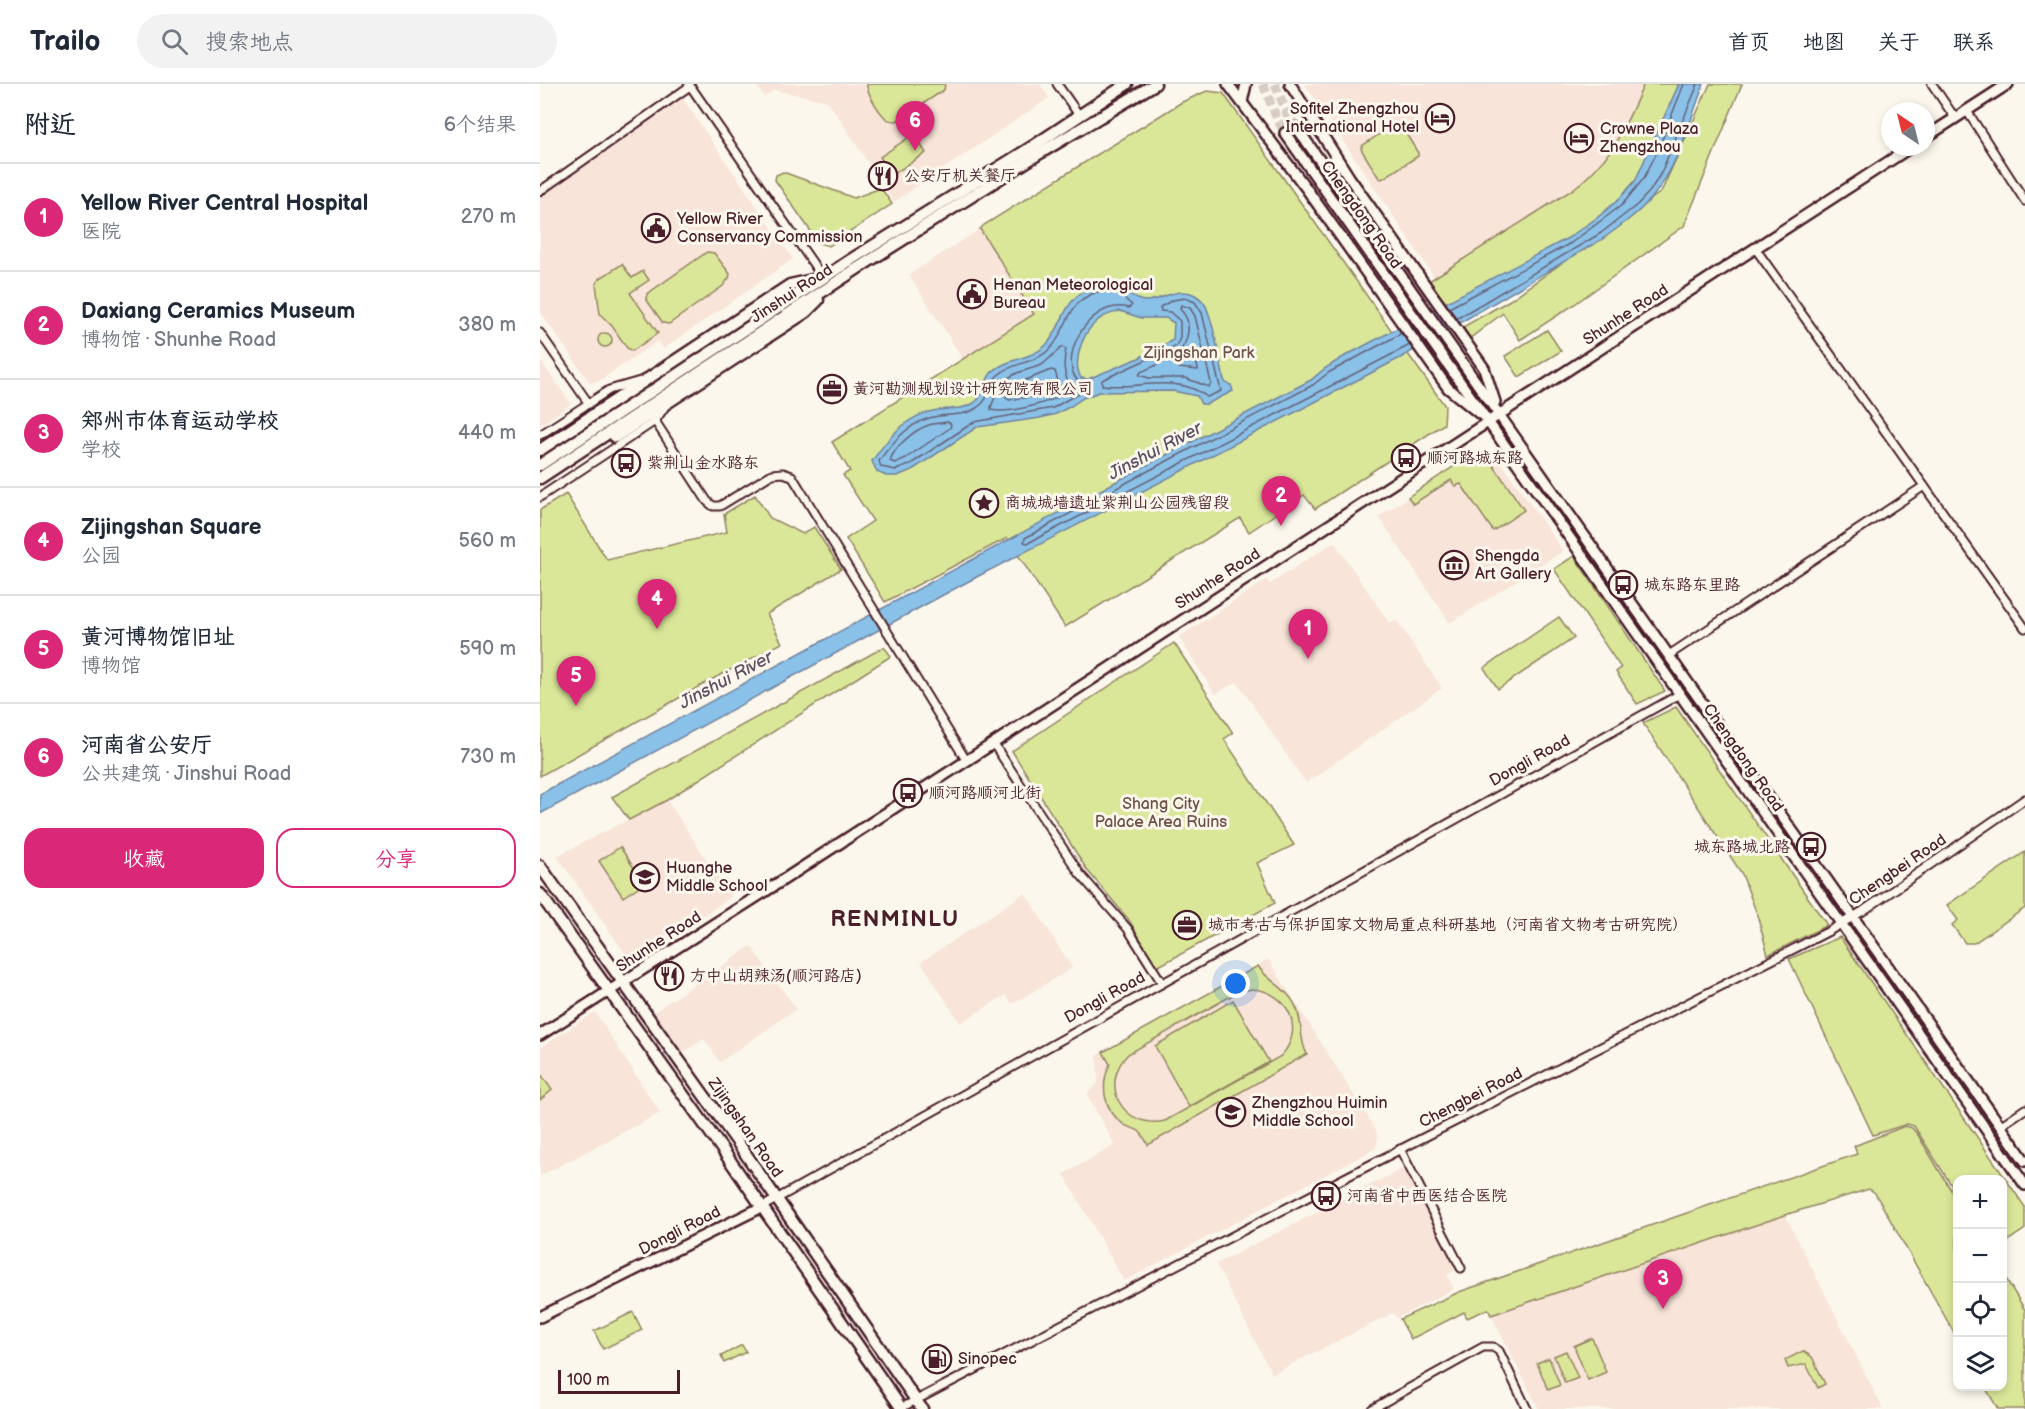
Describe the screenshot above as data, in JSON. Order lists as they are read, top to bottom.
{
  "streets": {
    "main road": ["Jinshui Road", "Zijingshan Road"],
    "street": [
      "Chengdong Road",
      "Shunhe Road",
      "Dongli Road",
      "Chengbei Road"
    ]
  },
  "crossings": [
    ["Chengdong Road", "Shunhe Road"],
    ["Chengdong Road", "Dongli Road"],
    ["Chengdong Road", "Chengbei Road"],
    ["Shunhe Road", "Zijingshan Road"],
    ["Dongli Road", "Zijingshan Road"],
    ["Chengbei Road", "Zijingshan Road"]
  ],
  "districts": ["RENMINLU"],
  "water": ["Jinshui River"],
  "parks": ["Zijingshan Park", "Shang City Palace Area Ruins"],
  "places": {
    "hotel": ["Sofitel Zhengzhou International Hotel", "Crowne Plaza Zhengzhou"],
    "restaurant": ["公安厅机关餐厅", "方中山胡辣汤(顺河路店)"],
    "public building": ["Yellow River Conservancy Commission", "Henan Meteorological Bureau"],
    "office": ["黄河勘测规划设计研究院有限公司", "城市考古与保护国家文物局重点科研基地（河南省文物考古研究院）"],
    "bus stop": [
      "顺河路城东路",
      "紫荆山金水路东",
      "城东路东里路",
      "顺河路顺河北街",
      "城东路城北路",
      "河南省中西医结合医院"
    ],
    "place": ["商城城墙遗址紫荆山公园残留段"],
    "museum": ["Shengda Art Gallery"],
    "school or university": ["Huanghe Middle School", "Zhengzhou Huimin Middle School"],
    "fuel station": ["Sinopec"]
  },
  "scale_bar": "100 m",
  "north": "top left",
  "page": {
    "header": "Trailo",
    "search": "搜索地点",
    "nav": [
      "首页",
      "地图",
      "关于",
      "联系"
    ],
    "heading": ["附近", "6个结果"],
    "pins": [
      "6",
      "2",
      "4",
      "1",
      "5",
      "3"
    ],
    "list": [
      {
        "mark": "1",
        "name": "Yellow River Central Hospital",
        "note": "医院",
        "value": "270 m"
      },
      {
        "mark": "2",
        "name": "Daxiang Ceramics Museum",
        "note": "博物馆 · Shunhe Road",
        "value": "380 m"
      },
      {
        "mark": "3",
        "name": "郑州市体育运动学校",
        "note": "学校",
        "value": "440 m"
      },
      {
        "mark": "4",
        "name": "Zijingshan Square",
        "note": "公园",
        "value": "560 m"
      },
      {
        "mark": "5",
        "name": "黄河博物馆旧址",
        "note": "博物馆",
        "value": "590 m"
      },
      {
        "mark": "6",
        "name": "河南省公安厅",
        "note": "公共建筑 · Jinshui Road",
        "value": "730 m"
      }
    ],
    "buttons": ["收藏", "分享"],
    "map_buttons": ["+", "−"],
    "scale": "100 m"
  }
}
